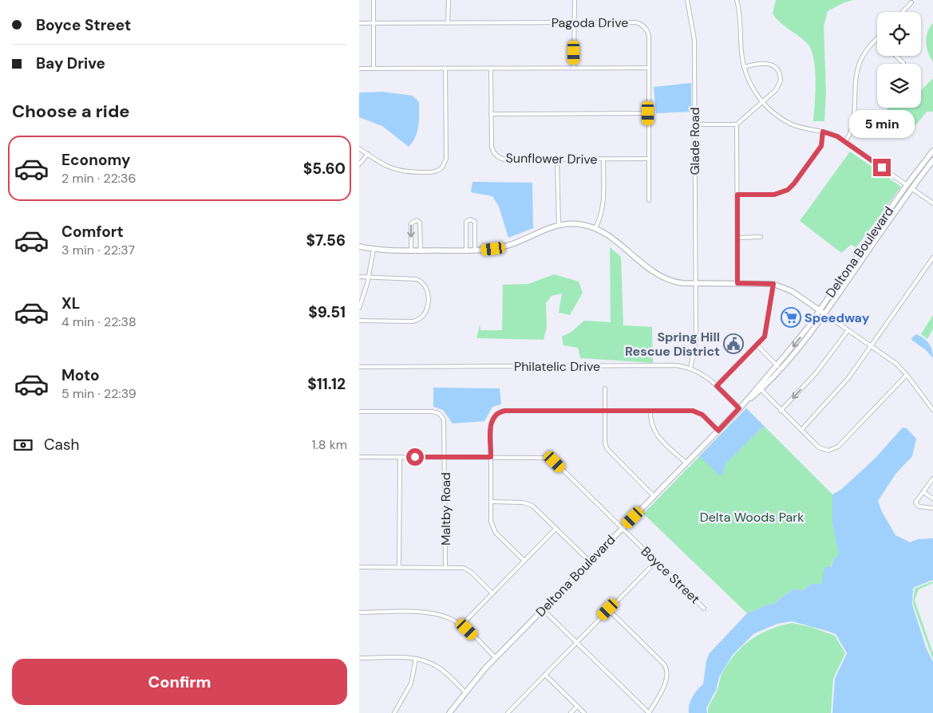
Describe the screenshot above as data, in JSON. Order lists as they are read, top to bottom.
{
  "streets": {
    "main road": ["Deltona Boulevard"],
    "street": [
      "Pagoda Drive",
      "Glade Road",
      "Sunflower Drive",
      "Philatelic Drive",
      "Maltby Road",
      "Boyce Street"
    ]
  },
  "crossings": [
    ["Pagoda Drive", "Sunflower Drive"],
    ["Glade Road", "Philatelic Drive"],
    ["Deltona Boulevard", "Philatelic Drive"],
    ["Deltona Boulevard", "Boyce Street"],
    ["Maltby Road", "Boyce Street"]
  ],
  "parks": ["Delta Woods Park"],
  "places": {
    "supermarket": ["Speedway"],
    "public building": ["Spring Hill Rescue District"]
  },
  "page": {
    "banner": ["Boyce Street", "Bay Drive"],
    "heading": "Choose a ride",
    "bubble": "5 min",
    "list": [
      {
        "name": "Economy",
        "note": "2 min · 22:36",
        "value": "$5.60"
      },
      {
        "name": "Comfort",
        "note": "3 min · 22:37",
        "value": "$7.56"
      },
      {
        "name": "XL",
        "note": "4 min · 22:38",
        "value": "$9.51"
      },
      {
        "name": "Moto",
        "note": "5 min · 22:39",
        "value": "$11.12"
      }
    ],
    "pay": ["Cash", "1.8 km"],
    "buttons": "Confirm"
  }
}
